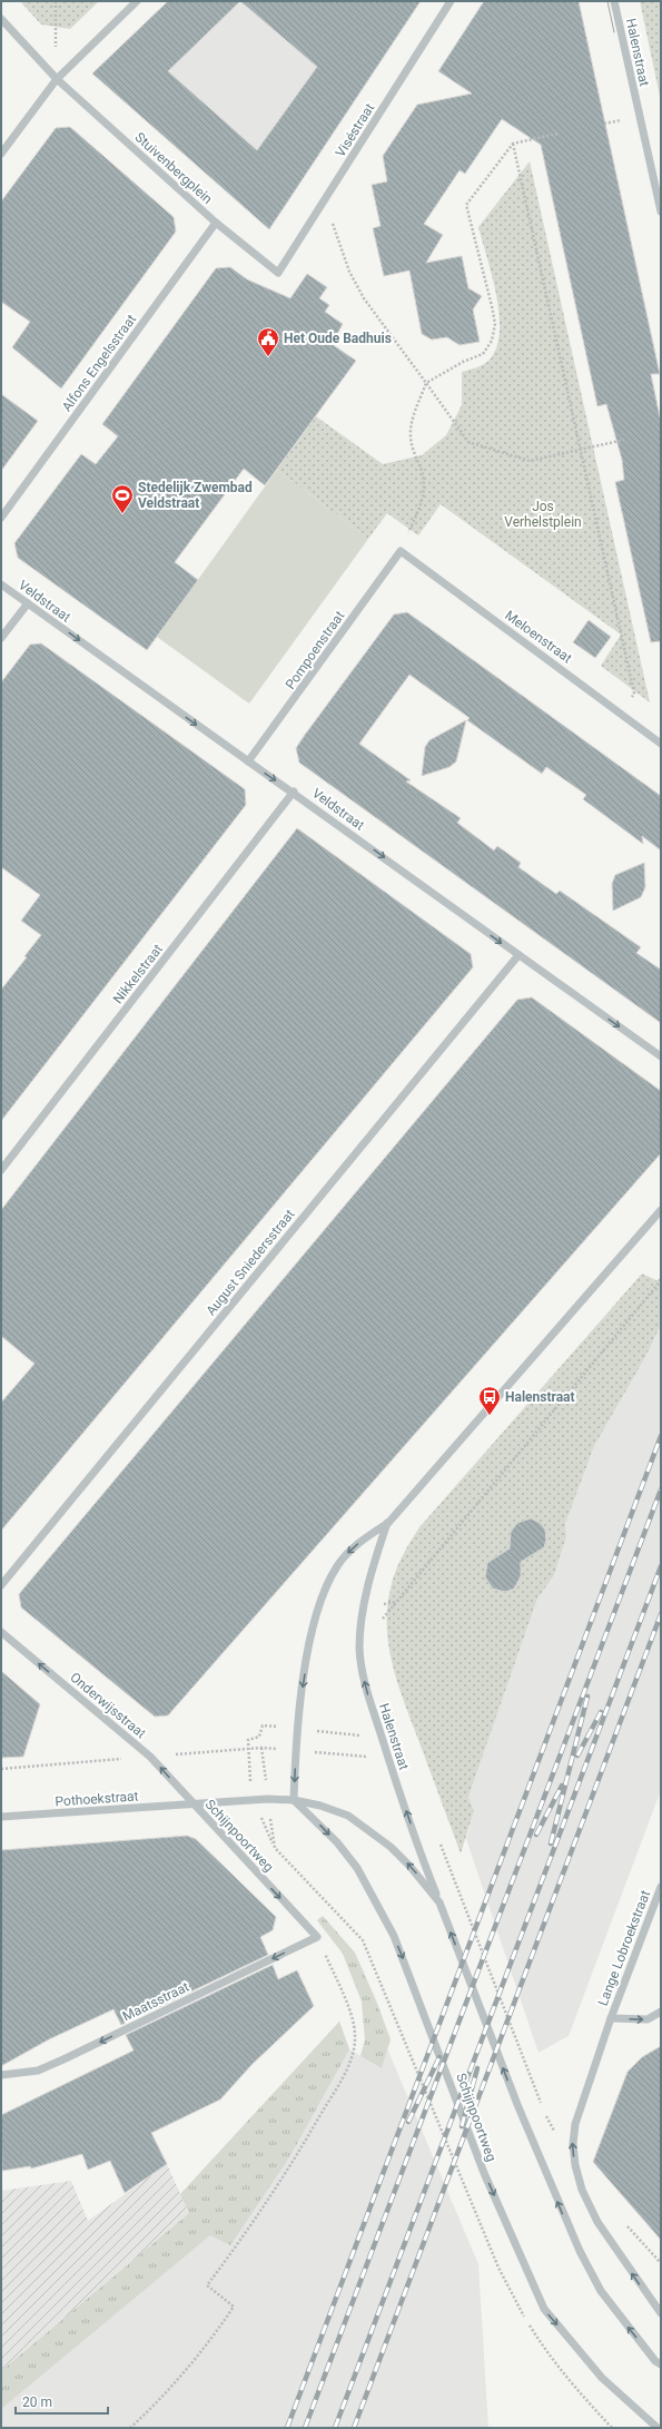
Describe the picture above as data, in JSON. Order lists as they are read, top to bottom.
{
  "streets": {
    "street": [
      "Halenstraat",
      "Viséstraat",
      "Stuivenbergplein",
      "Alfons Engelsstraat",
      "Veldstraat",
      "Meloenstraat",
      "Pompoenstraat",
      "Nikkelstraat",
      "August Sniedersstraat",
      "Onderwijsstraat",
      "Pothoekstraat",
      "Schijnpoortweg",
      "Lange Lobroekstraat",
      "Maatsstraat"
    ]
  },
  "crossings": [
    ["Halenstraat", "Schijnpoortweg"],
    ["Viséstraat", "Stuivenbergplein"],
    ["Stuivenbergplein", "Alfons Engelsstraat"],
    ["Veldstraat", "Pompoenstraat"],
    ["Veldstraat", "Nikkelstraat"],
    ["Veldstraat", "August Sniedersstraat"],
    ["Meloenstraat", "Pompoenstraat"],
    ["Onderwijsstraat", "Pothoekstraat"],
    ["Onderwijsstraat", "Schijnpoortweg"],
    ["Pothoekstraat", "Schijnpoortweg"],
    ["Schijnpoortweg", "Maatsstraat"]
  ],
  "one_way": ["Veldstraat", "Onderwijsstraat", "Maatsstraat"],
  "parks": ["Jos Verhelstplein"],
  "places": {
    "public building": ["Het Oude Badhuis"],
    "sports": ["Stedelijk Zwembad Veldstraat"],
    "bus stop": ["Halenstraat"]
  },
  "scale_bar": "20 m"
}
